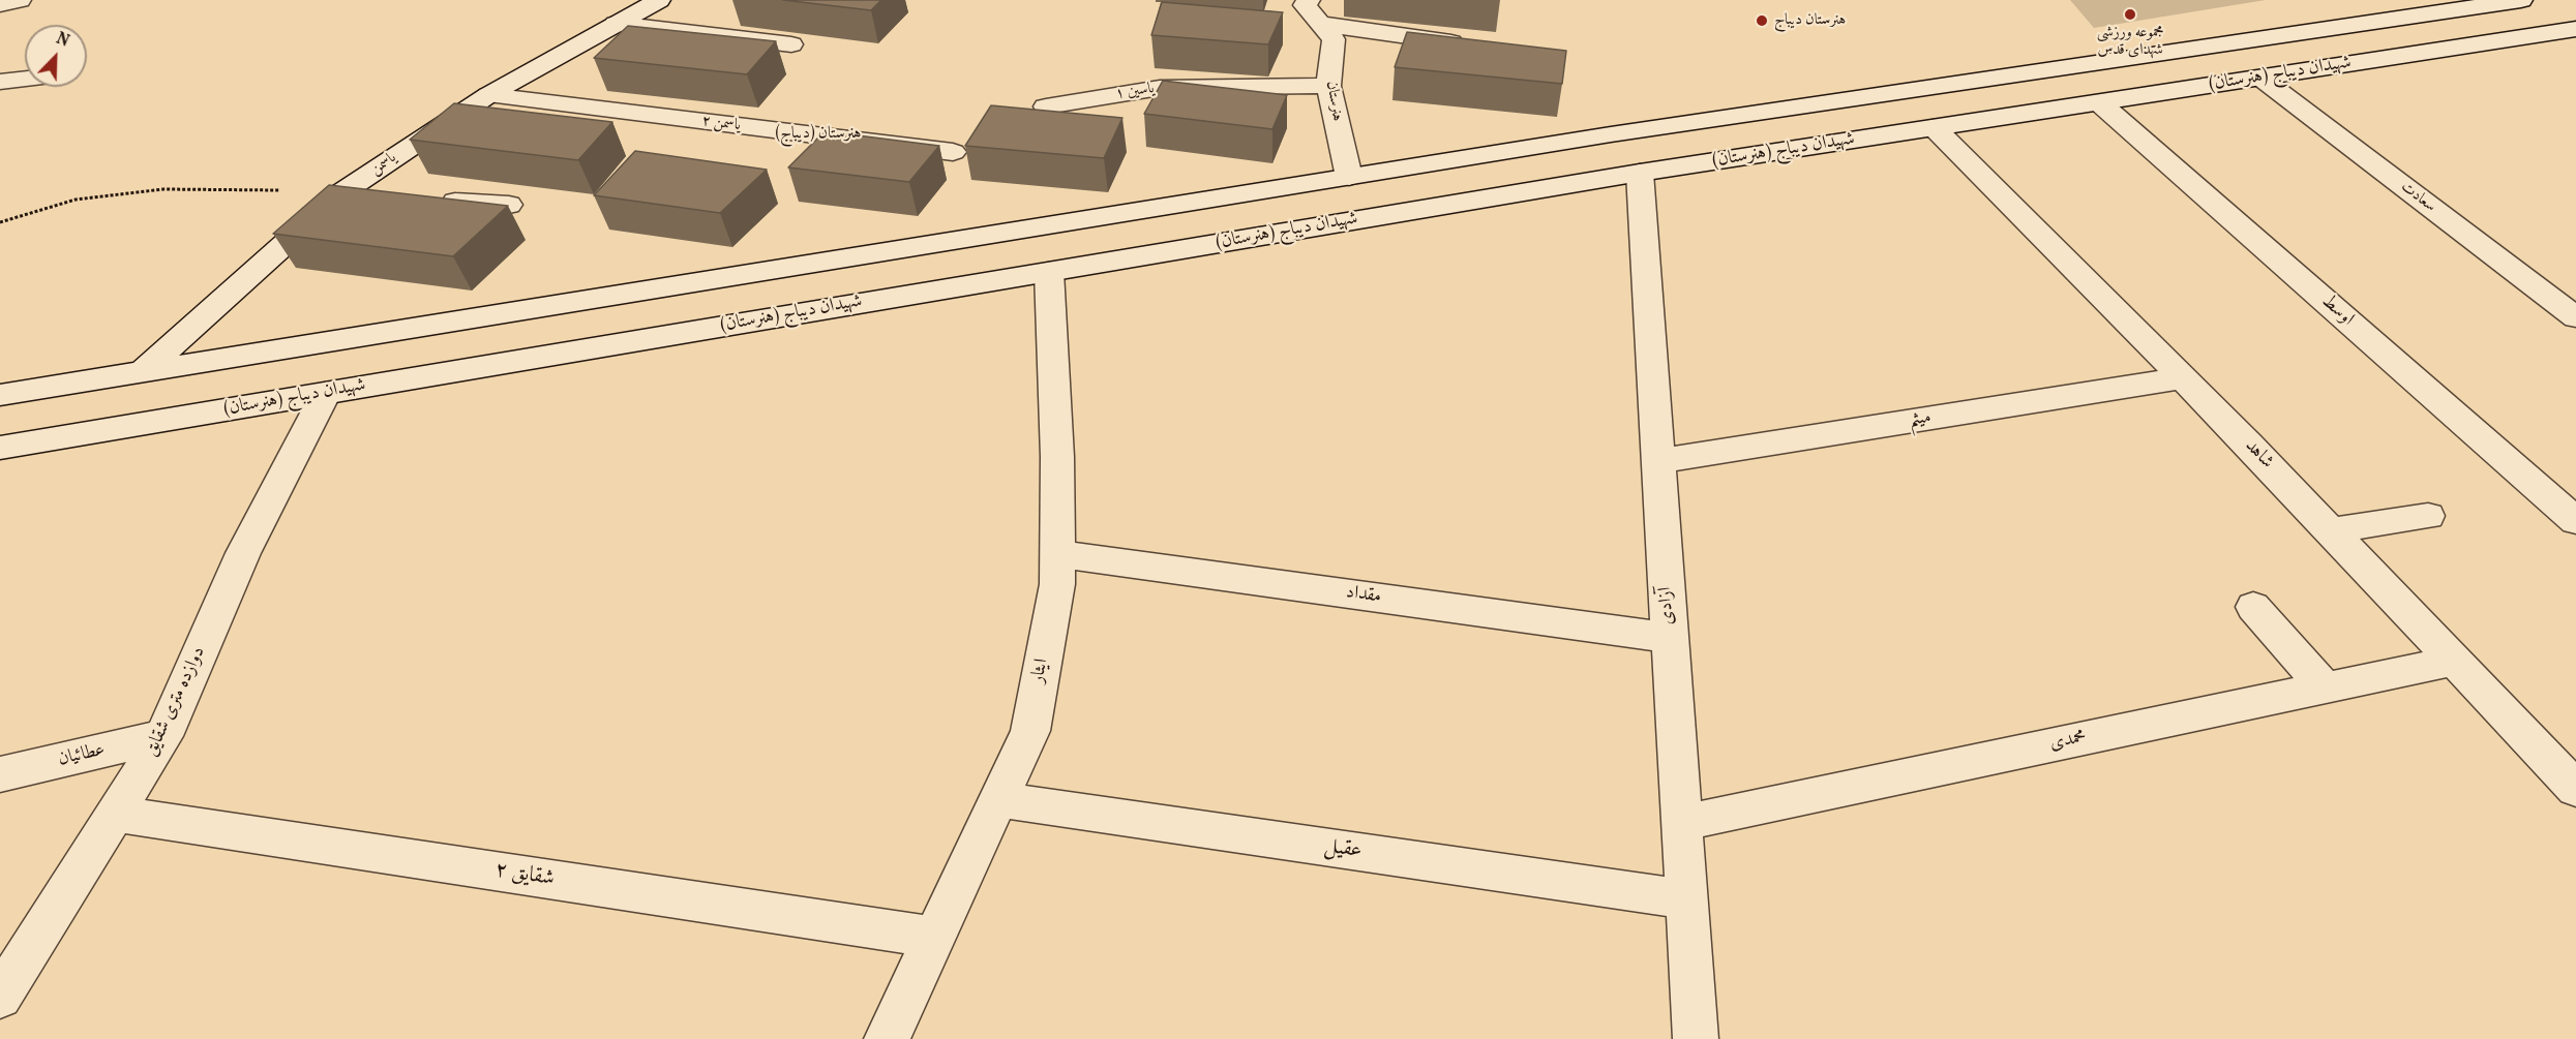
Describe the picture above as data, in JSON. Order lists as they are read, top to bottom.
{
  "streets": {
    "street": [
      "شهیدان دیباج (هنرستان)",
      "یاسین ۱",
      "هنرستان",
      "یاسمن ۲",
      "یاسمن",
      "سعادت",
      "اوسط",
      "میثم",
      "شاهد",
      "مقداد",
      "آزادی",
      "ایثار",
      "دوازده متری شقایق",
      "محمدی",
      "عطائیان",
      "عقیل",
      "شقایق ۲"
    ]
  },
  "crossings": [
    ["شهیدان دیباج (هنرستان)", "هنرستان"],
    ["شهیدان دیباج (هنرستان)", "یاسمن"],
    ["شهیدان دیباج (هنرستان)", "سعادت"],
    ["شهیدان دیباج (هنرستان)", "اوسط"],
    ["شهیدان دیباج (هنرستان)", "شاهد"],
    ["شهیدان دیباج (هنرستان)", "آزادی"],
    ["شهیدان دیباج (هنرستان)", "ایثار"],
    ["شهیدان دیباج (هنرستان)", "دوازده متری شقایق"],
    ["یاسین ۱", "هنرستان"],
    ["یاسمن ۲", "یاسمن"],
    ["میثم", "شاهد"],
    ["میثم", "آزادی"],
    ["شاهد", "محمدی"],
    ["مقداد", "آزادی"],
    ["مقداد", "ایثار"],
    ["آزادی", "محمدی"],
    ["آزادی", "عقیل"],
    ["ایثار", "عقیل"],
    ["ایثار", "شقایق ۲"],
    ["دوازده متری شقایق", "عطائیان"],
    ["دوازده متری شقایق", "شقایق ۲"]
  ],
  "districts": ["(هنرستان (دیباج"],
  "places": ["مجموعه ورزشی شهدای قدس", "هنرستان دیباج"],
  "north": "top right"
}
